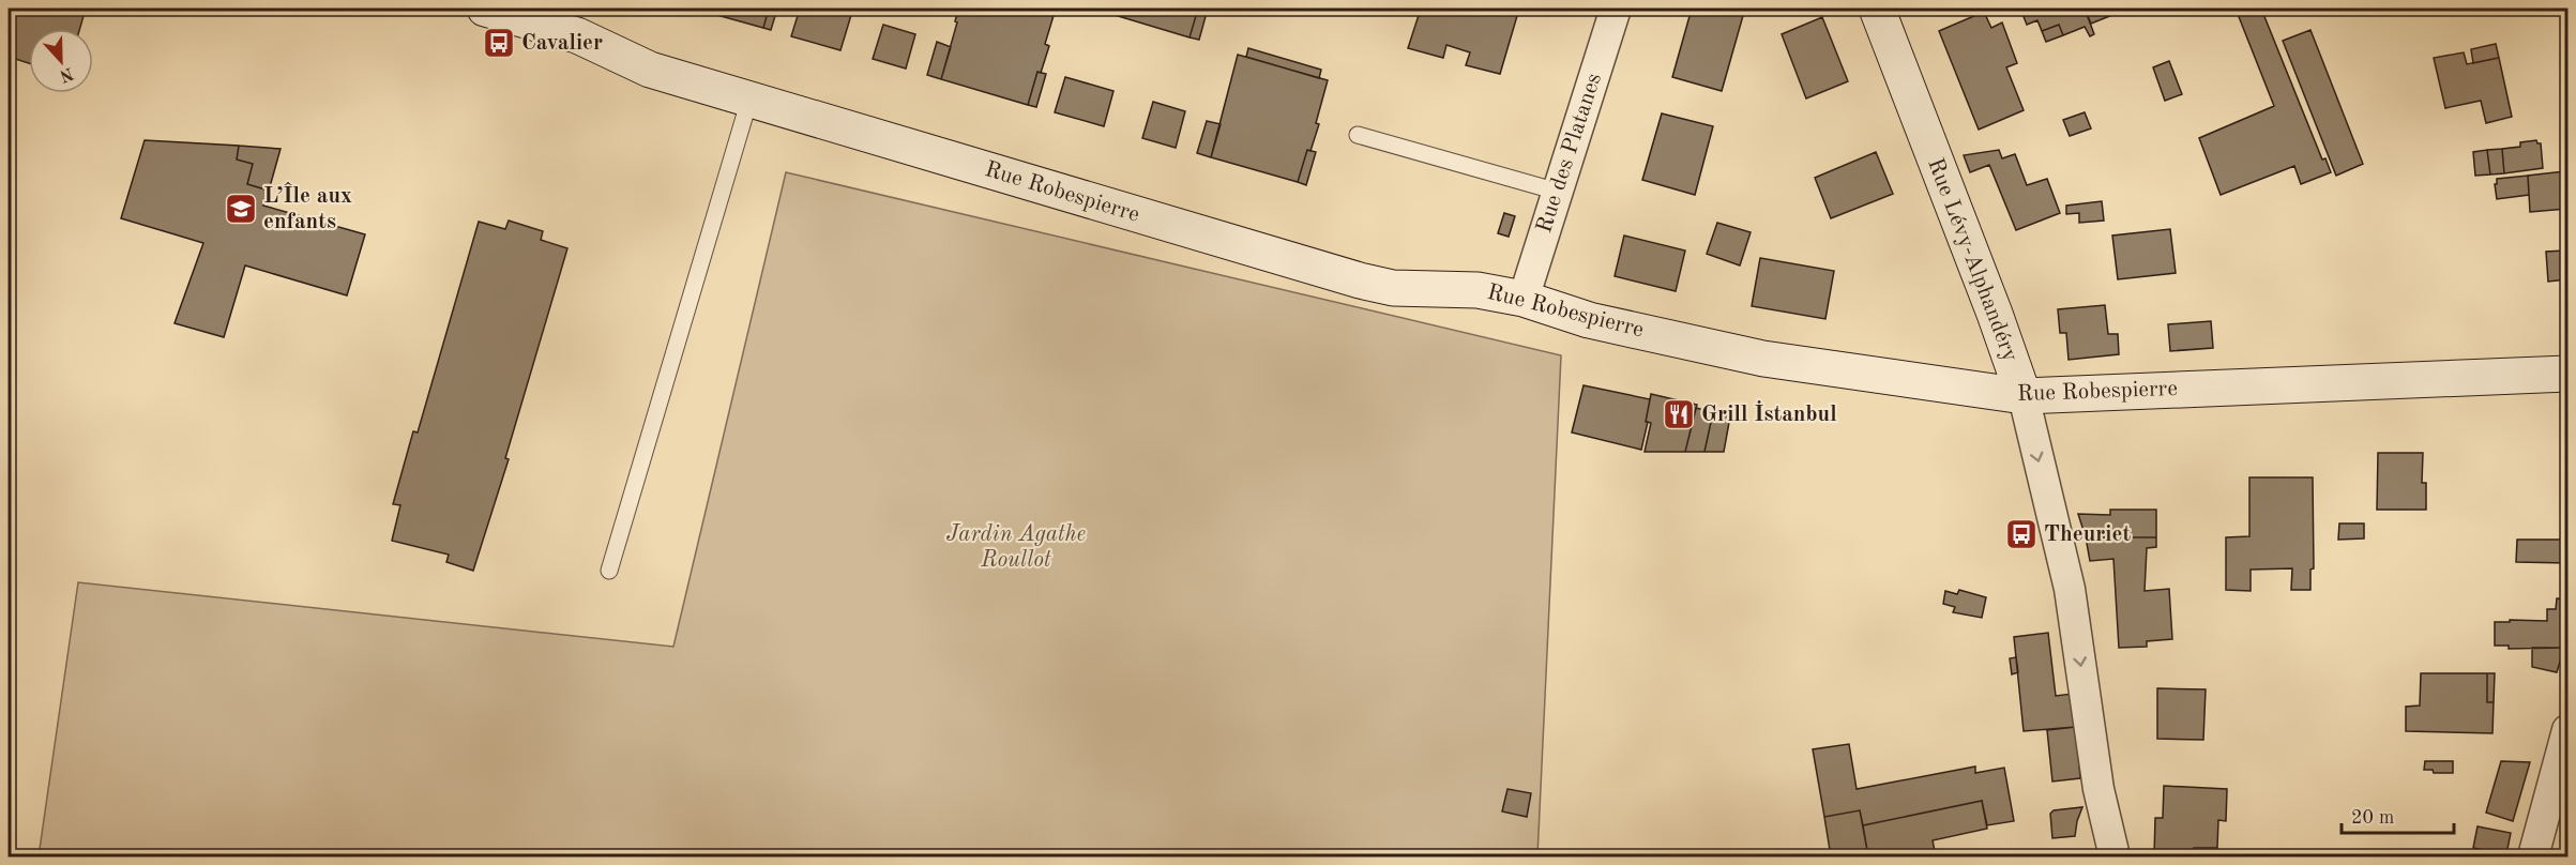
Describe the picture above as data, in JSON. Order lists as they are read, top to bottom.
{
  "streets": {
    "street": ["Rue des Platanes", "Rue Robespierre", "Rue Lévy-Alphandéry"]
  },
  "crossings": [
    ["Rue des Platanes", "Rue Robespierre"],
    ["Rue Robespierre", "Rue Lévy-Alphandéry"]
  ],
  "one_way": ["Rue Lévy-Alphandéry"],
  "parks": ["Jardin Agathe Roullot"],
  "places": {
    "bus stop": ["Cavalier", "Theuriet"],
    "school or university": ["L’Île aux enfants"],
    "restaurant": ["Grill İstanbul"]
  },
  "scale_bar": "20 m",
  "north": "bottom"
}
